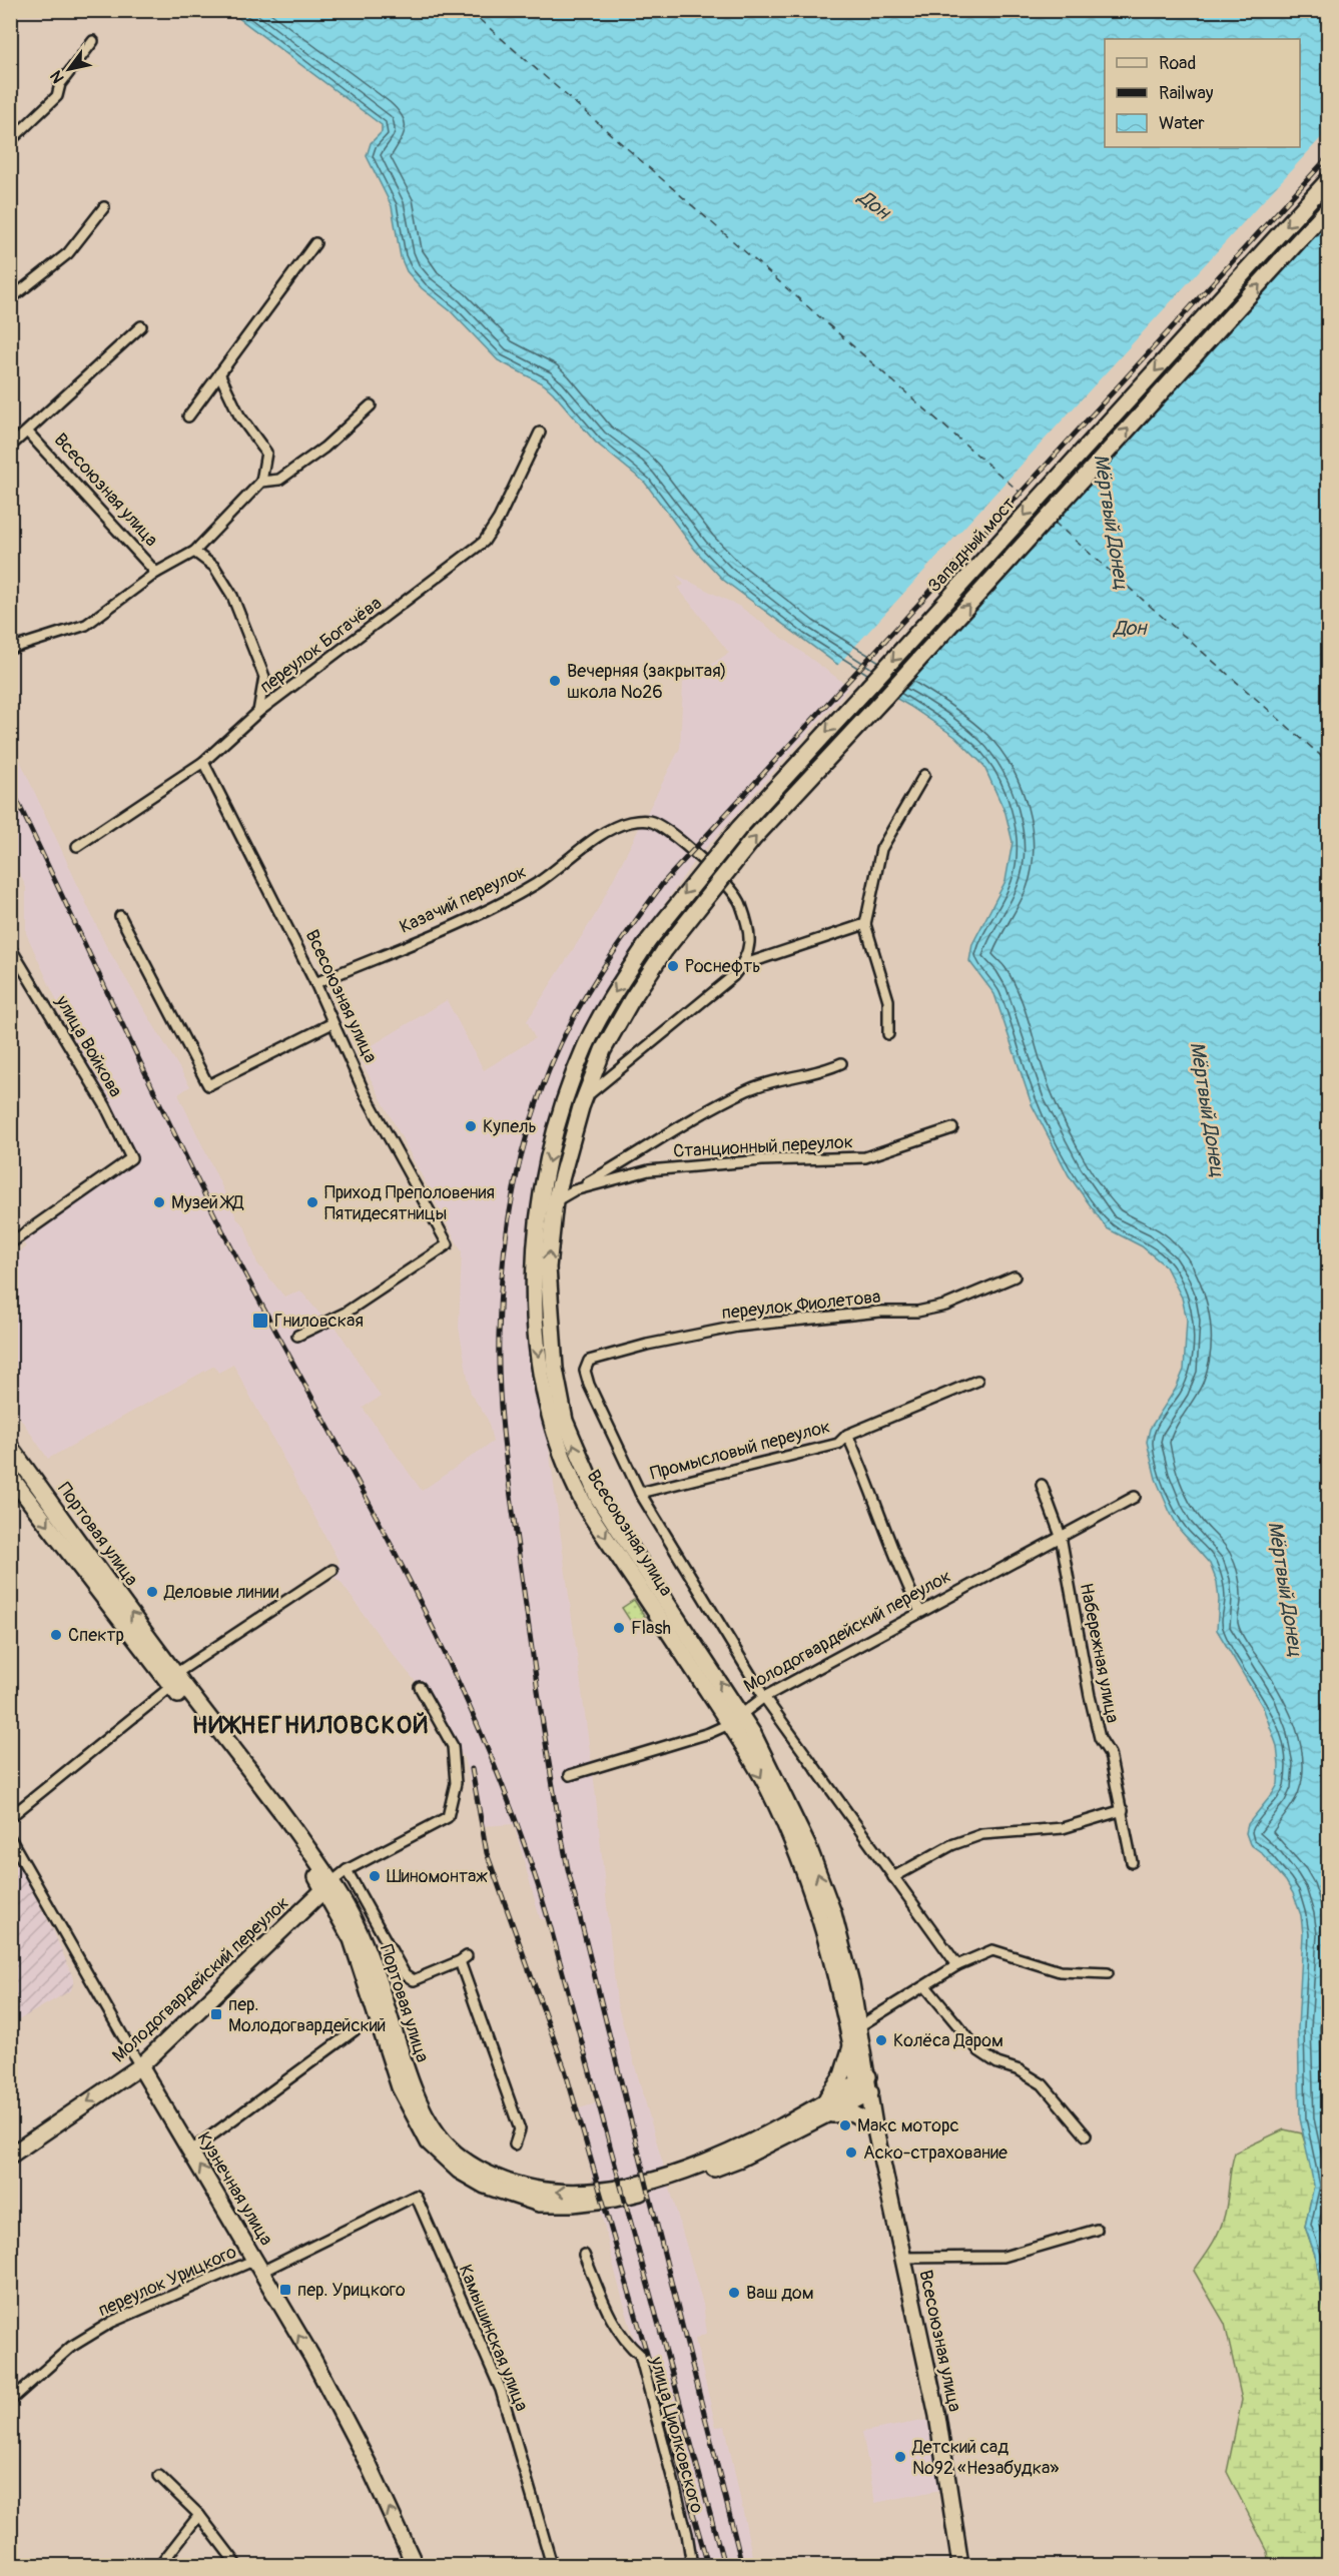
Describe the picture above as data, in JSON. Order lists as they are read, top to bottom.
{
  "streets": {
    "main road": [
      "Всесоюзная улица",
      "Западный мост",
      "Портовая улица",
      "Молодогвардейский переулок",
      "Кузнечная улица"
    ],
    "street": [
      "переулок Богачёва",
      "Казачий переулок",
      "улица Войкова",
      "Станционный переулок",
      "переулок Фиолетова",
      "Промысловый переулок",
      "Набережная улица",
      "переулок Урицкого",
      "Камышинская улица",
      "улица Циолковского"
    ]
  },
  "crossings": [
    ["Всесоюзная улица", "Западный мост"],
    ["Всесоюзная улица", "переулок Богачёва"],
    ["Всесоюзная улица", "Казачий переулок"],
    ["Всесоюзная улица", "Станционный переулок"],
    ["Всесоюзная улица", "Портовая улица"],
    ["Всесоюзная улица", "Молодогвардейский переулок"],
    ["переулок Фиолетова", "Промысловый переулок"],
    ["Промысловый переулок", "Молодогвардейский переулок"],
    ["Портовая улица", "Молодогвардейский переулок"],
    ["Молодогвардейский переулок", "Набережная улица"],
    ["Молодогвардейский переулок", "Кузнечная улица"],
    ["Кузнечная улица", "переулок Урицкого"],
    ["переулок Урицкого", "Камышинская улица"]
  ],
  "one_way": ["Западный мост", "Кузнечная улица"],
  "districts": ["НИЖНЕГНИЛОВСКОЙ"],
  "water": ["Дон", "Мёртвый Донец"],
  "places": {
    "other": [
      "Вечерняя (закрытая) школа №26",
      "Роснефть",
      "Купель",
      "Музей ЖД",
      "Приход Преполовения Пятидесятницы",
      "Деловые линии",
      "Flash",
      "Спектр",
      "Шиномонтаж",
      "Колёса Даром",
      "Макс моторс",
      "Аско-страхование",
      "Ваш дом",
      "Детский сад №92 «Незабудка»"
    ],
    "transit": ["Гниловская", "пер. Молодогвардейский", "пер. Урицкого"]
  },
  "legend": ["Road", "Railway", "Water"],
  "north": "bottom left"
}
